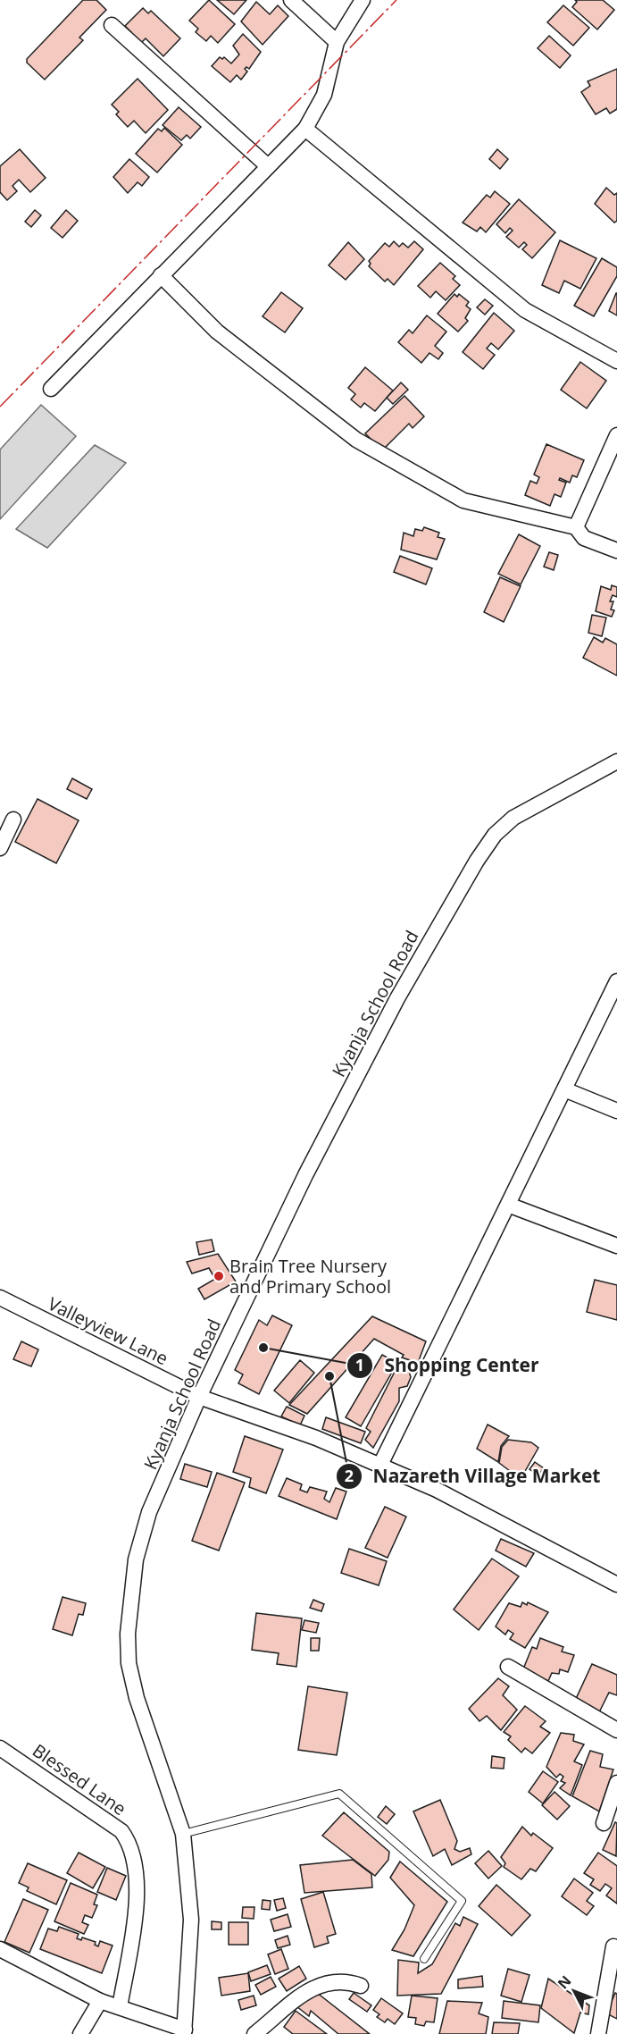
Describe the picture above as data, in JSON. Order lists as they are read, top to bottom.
{
  "streets": {
    "street": ["Kyanja School Road", "Valleyview Lane", "Blessed Lane"]
  },
  "crossings": [
    ["Kyanja School Road", "Valleyview Lane"]
  ],
  "places": ["Brain Tree Nursery and Primary School", "Shopping Center", "Nazareth Village Market"],
  "north": "top left"
}
